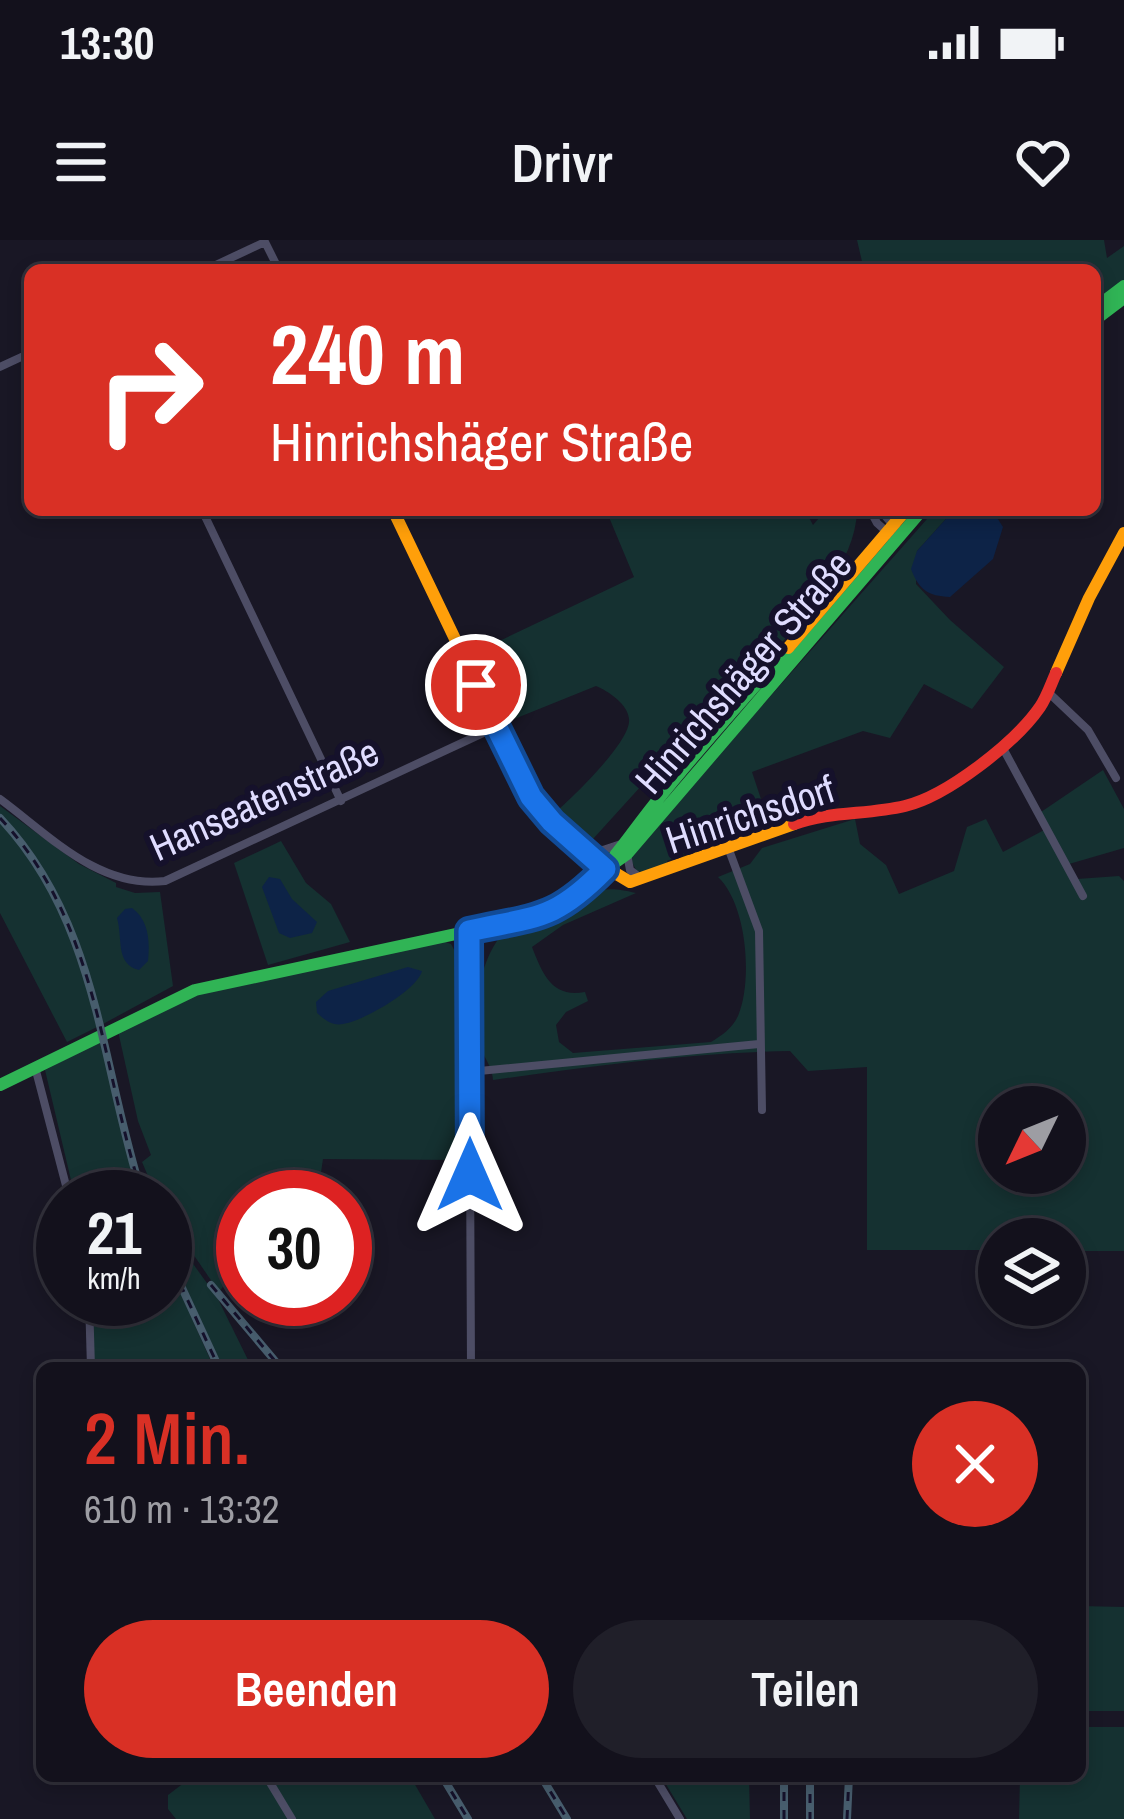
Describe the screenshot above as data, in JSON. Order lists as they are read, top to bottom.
{
  "streets": {
    "main road": ["Hinrichshäger Straße", "Hinrichsdorf"],
    "street": ["Hanseatenstraße"]
  },
  "crossings": [
    ["Hinrichshäger Straße", "Hinrichsdorf"]
  ],
  "north": "bottom left",
  "page": {
    "status": "13:30",
    "header": "Drivr",
    "turn": ["240 m", "Hinrichshäger Straße"],
    "speed": "21 km/h",
    "limit": "30",
    "heading": ["2 Min.", "610 m · 13:32"],
    "buttons": ["Beenden", "Teilen"]
  }
}
